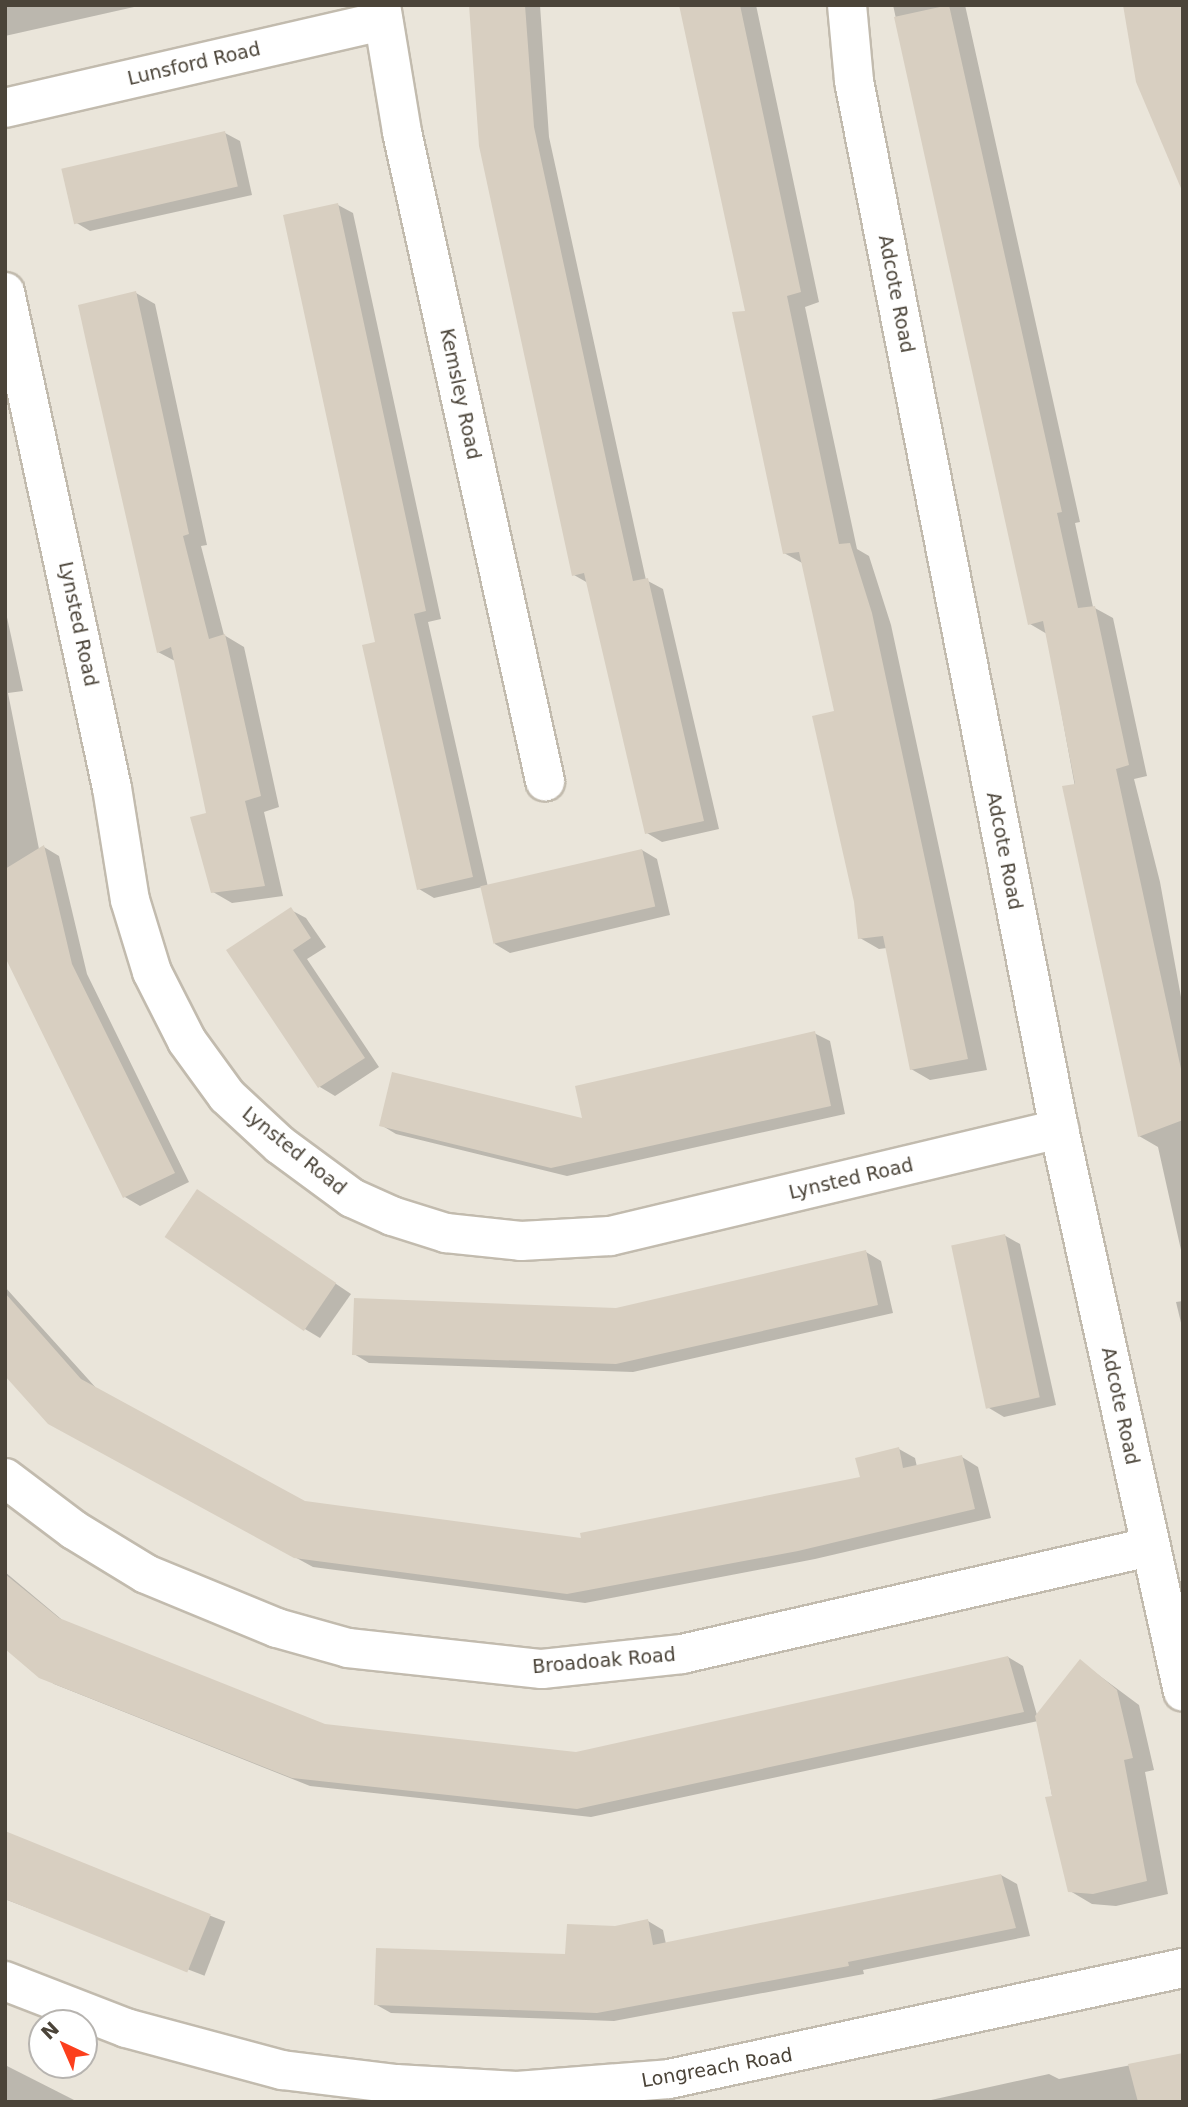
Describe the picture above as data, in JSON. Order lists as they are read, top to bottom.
{
  "streets": {
    "street": [
      "Lunsford Road",
      "Adcote Road",
      "Kemsley Road",
      "Lynsted Road",
      "Broadoak Road",
      "Longreach Road"
    ]
  },
  "crossings": [
    ["Lunsford Road", "Kemsley Road"],
    ["Adcote Road", "Lynsted Road"],
    ["Adcote Road", "Broadoak Road"]
  ],
  "north": "top left"
}
